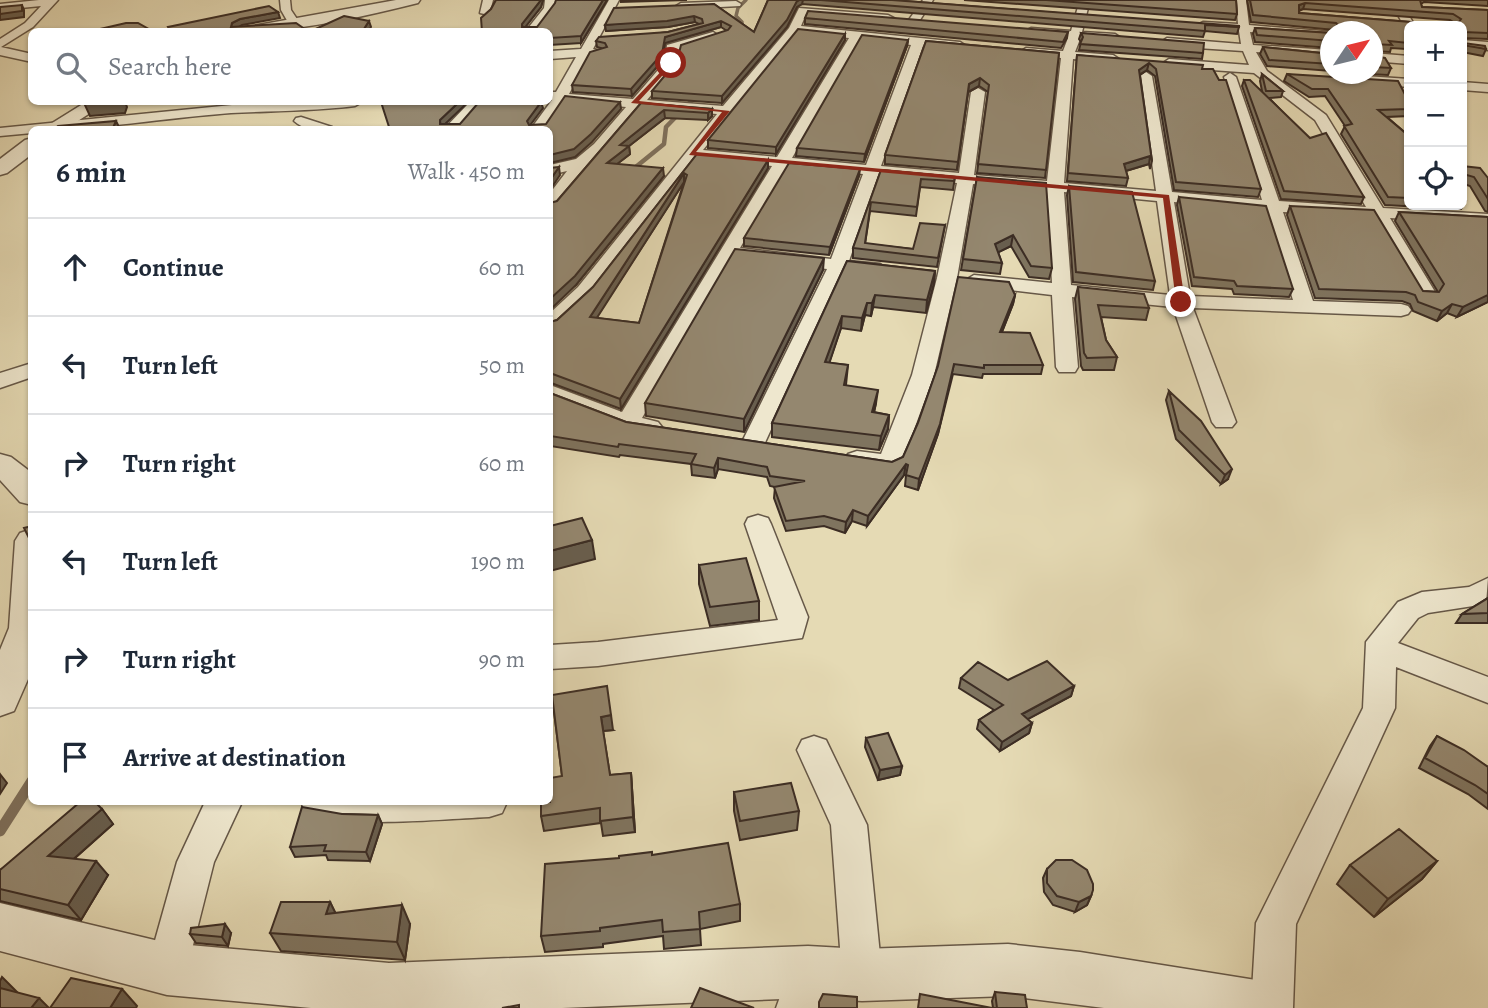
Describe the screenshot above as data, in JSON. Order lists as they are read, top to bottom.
{
  "north": "top right",
  "page": {
    "map_buttons": ["+", "−"],
    "search": "Search here",
    "heading": ["6 min", "Walk · 450 m"],
    "list": [
      ["Continue", "60 m"],
      ["Turn left", "50 m"],
      ["Turn right", "60 m"],
      ["Turn left", "190 m"],
      ["Turn right", "90 m"],
      "Arrive at destination"
    ]
  }
}
